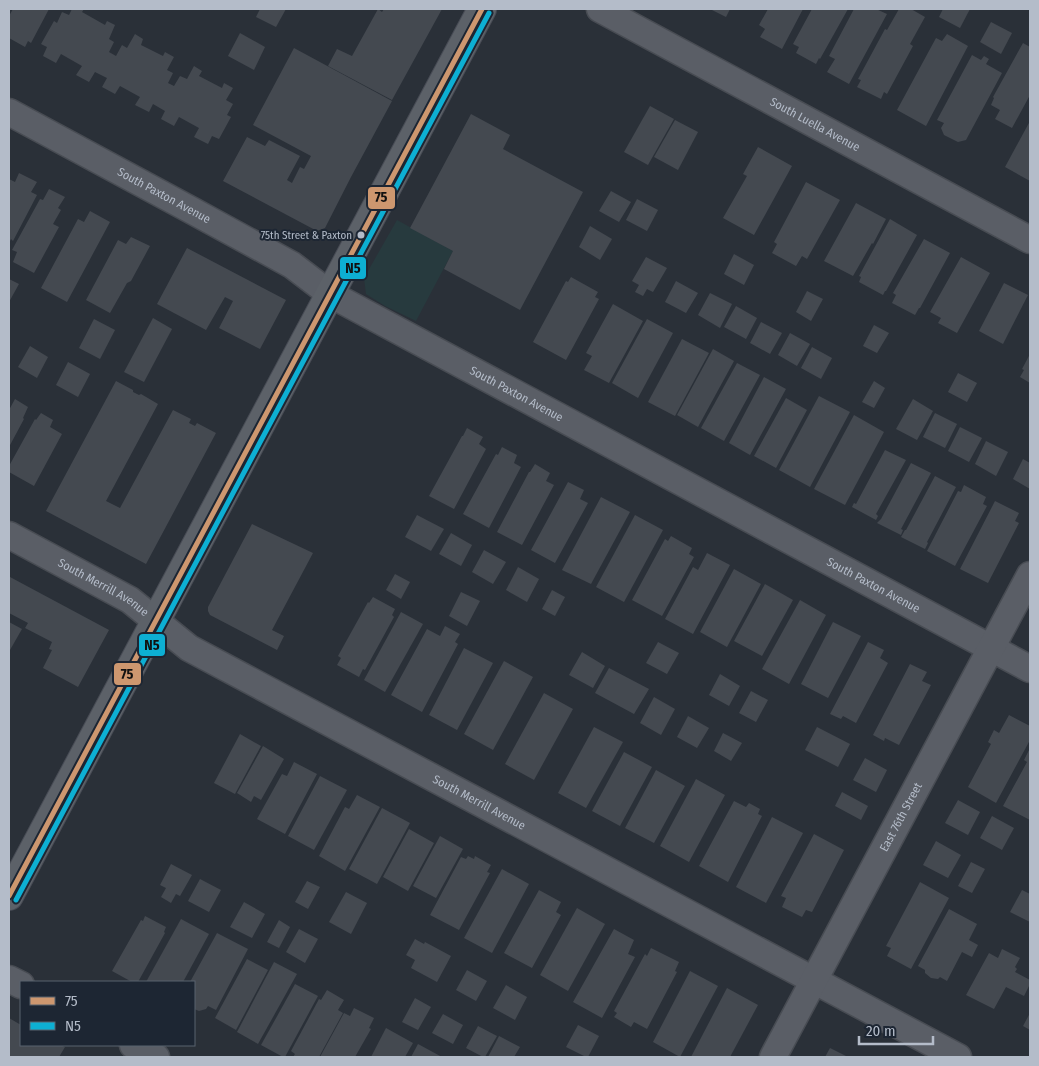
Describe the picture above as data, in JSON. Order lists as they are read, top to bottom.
{
  "streets": {
    "street": [
      "South Luella Avenue",
      "South Paxton Avenue",
      "South Merrill Avenue",
      "East 76th Street"
    ]
  },
  "crossings": [
    ["South Paxton Avenue", "East 76th Street"],
    ["South Merrill Avenue", "East 76th Street"]
  ],
  "places": ["75th Street & Paxton"],
  "lines": ["transit line 75", "transit line N5"],
  "legend": ["75", "N5"],
  "scale_bar": "20 m"
}
